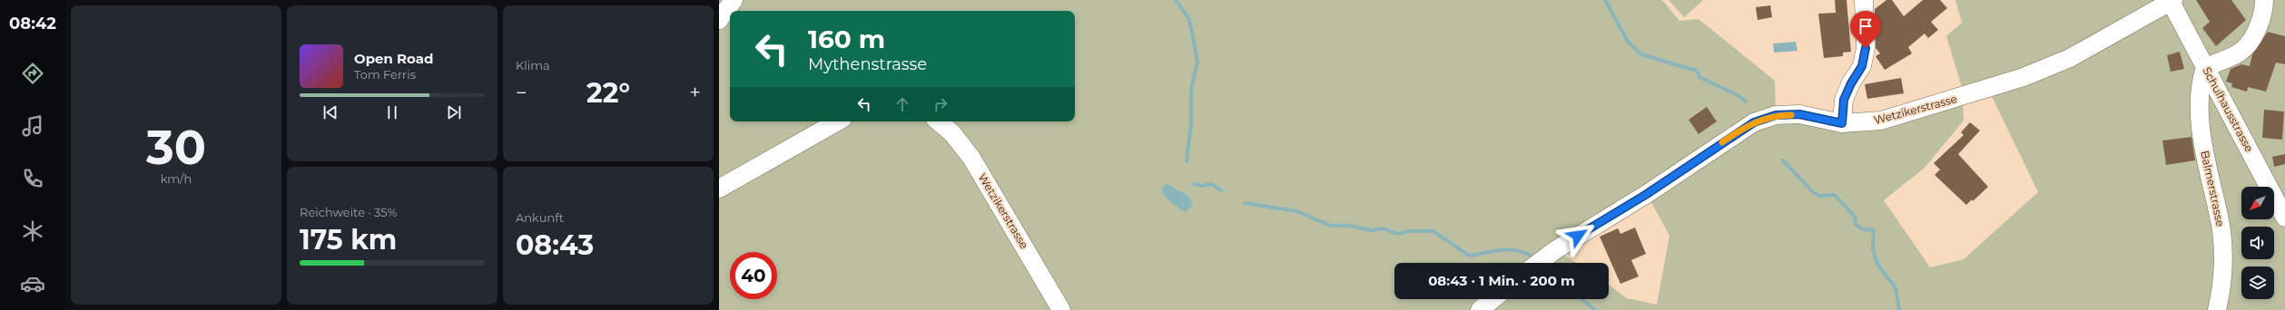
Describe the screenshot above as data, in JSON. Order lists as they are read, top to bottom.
{
  "streets": {
    "street": ["Wetzikerstrasse", "Schulhausstrasse", "Balmerstrasse"]
  },
  "crossings": [
    ["Wetzikerstrasse", "Schulhausstrasse"],
    ["Schulhausstrasse", "Balmerstrasse"]
  ],
  "north": "bottom left",
  "page": {
    "tabs": "08:42",
    "tile": [
      ["30", "km/h"],
      "Klima",
      ["Reichweite · 35%", "175 km"],
      ["Ankunft", "08:43"]
    ],
    "turn": ["160 m", "Mythenstrasse"],
    "song": ["Open Road", "Tom Ferris"],
    "heat": ["−", "22°", "+"],
    "limit": "40",
    "trip": "08:43 · 1 Min. · 200 m"
  }
}
